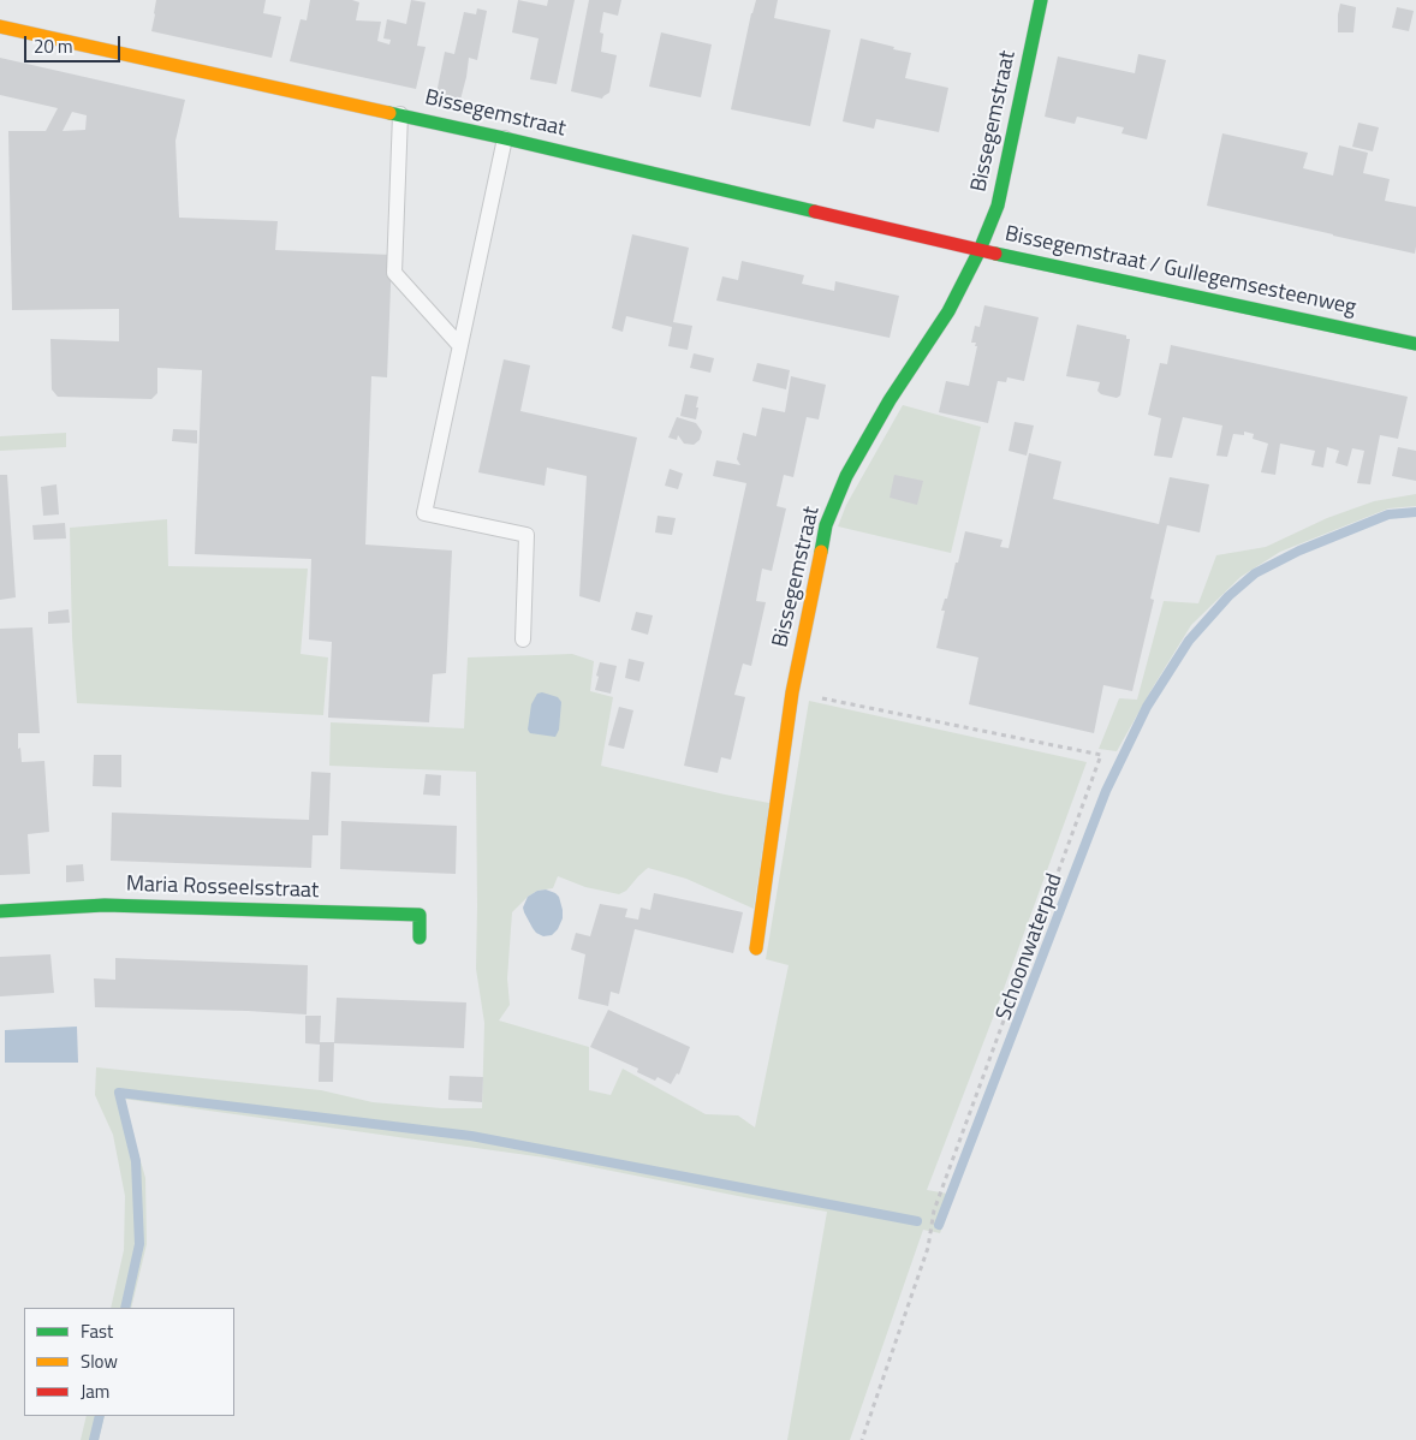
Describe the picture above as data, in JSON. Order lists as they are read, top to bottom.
{
  "streets": {
    "street": ["Bissegemstraat", "Bissegemstraat / Gullegemsesteenweg", "Maria Rosseelsstraat"],
    "path": ["Schoonwaterpad"]
  },
  "crossings": [
    ["Bissegemstraat", "Bissegemstraat / Gullegemsesteenweg"],
    ["Bissegemstraat", "Schoonwaterpad"]
  ],
  "legend": ["Fast", "Slow", "Jam"],
  "scale_bar": "20 m"
}
